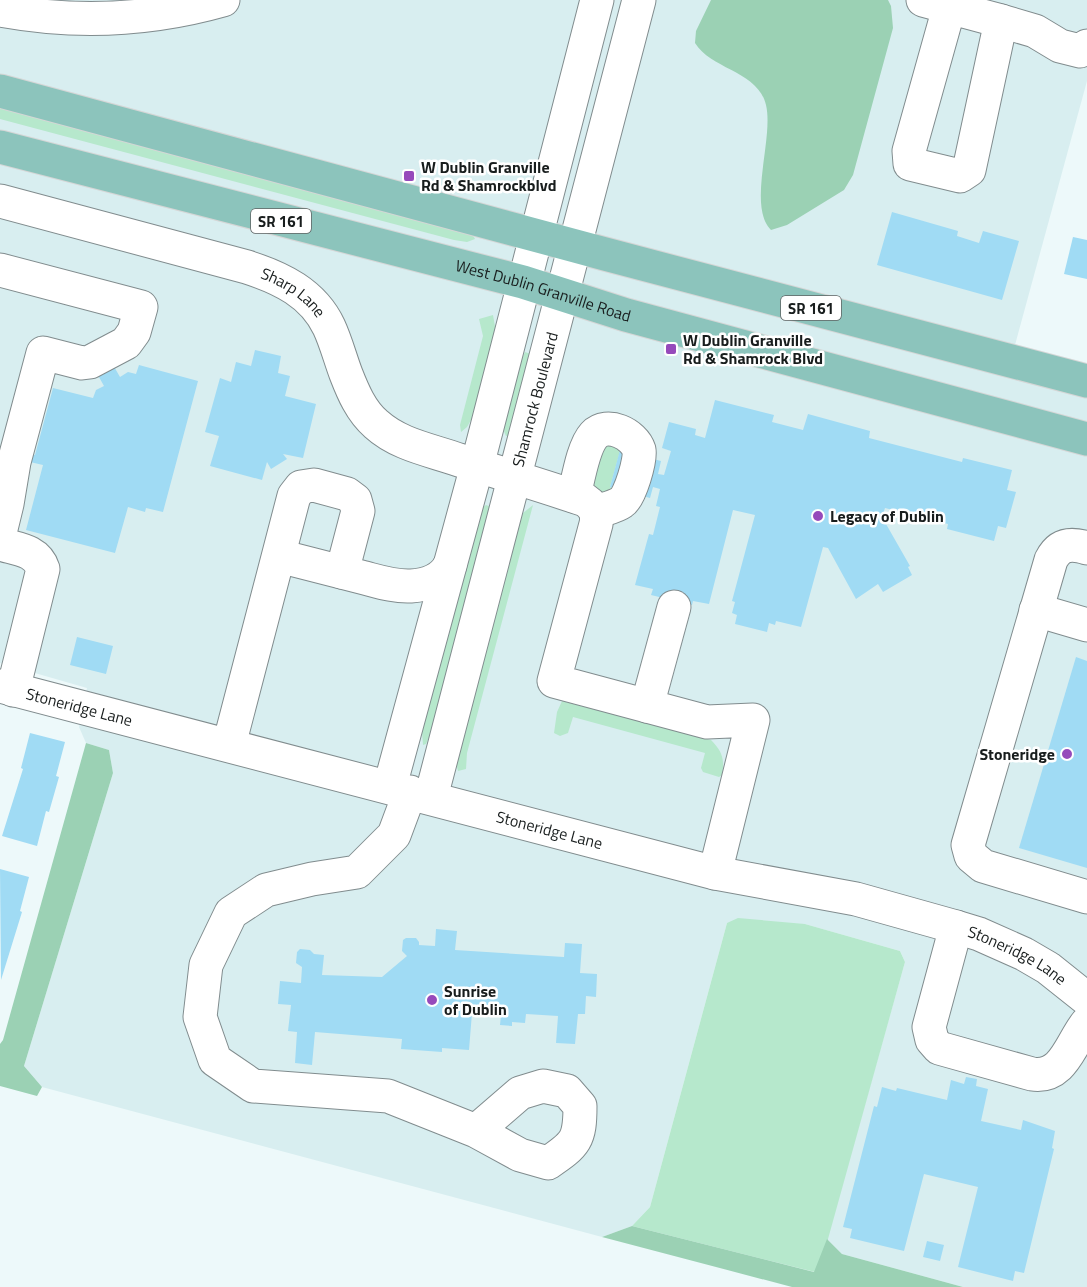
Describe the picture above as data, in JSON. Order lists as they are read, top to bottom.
{
  "streets": {
    "main road": ["SR 161", "West Dublin Granville Road"],
    "street": ["Sharp Lane", "Shamrock Boulevard", "Stoneridge Lane"]
  },
  "crossings": [
    ["SR 161", "Shamrock Boulevard"],
    ["West Dublin Granville Road", "Shamrock Boulevard"],
    ["Sharp Lane", "Shamrock Boulevard"],
    ["Shamrock Boulevard", "Stoneridge Lane"]
  ],
  "places": {
    "transit": ["W Dublin Granville Rd & Shamrockblvd", "W Dublin Granville Rd & Shamrock Blvd"],
    "other": ["Legacy of Dublin", "Stoneridge", "Sunrise of Dublin"]
  }
}
